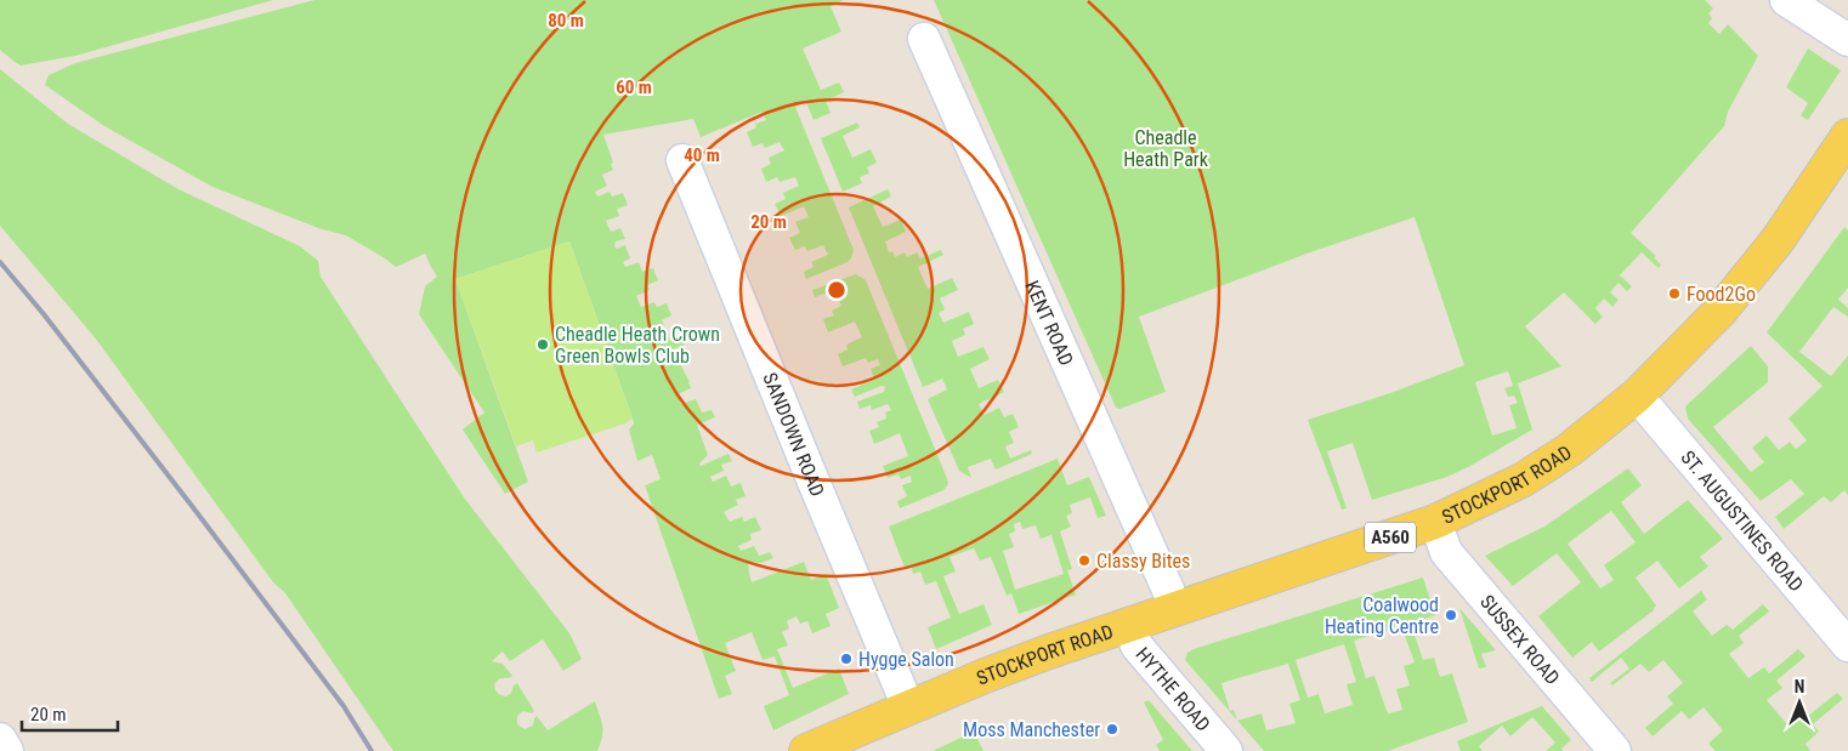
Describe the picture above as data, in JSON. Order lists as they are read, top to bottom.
{
  "streets": {
    "main road": ["STOCKPORT ROAD", "A560"],
    "street": [
      "KENT ROAD",
      "SANDOWN ROAD",
      "ST. AUGUSTINES ROAD",
      "SUSSEX ROAD",
      "HYTHE ROAD"
    ]
  },
  "crossings": [
    ["KENT ROAD", "STOCKPORT ROAD"],
    ["SANDOWN ROAD", "STOCKPORT ROAD"],
    ["STOCKPORT ROAD", "ST. AUGUSTINES ROAD"],
    ["STOCKPORT ROAD", "SUSSEX ROAD"],
    ["STOCKPORT ROAD", "HYTHE ROAD"]
  ],
  "parks": ["Cheadle Heath Park"],
  "places": [
    "Food2Go",
    "Cheadle Heath Crown Green Bowls Club",
    "Classy Bites",
    "Coalwood Heating Centre",
    "Hygge Salon",
    "Moss Manchester"
  ],
  "scale_bar": "20 m",
  "north": "top",
  "rings": [
    "80 m",
    "60 m",
    "40 m",
    "20 m"
  ]
}
